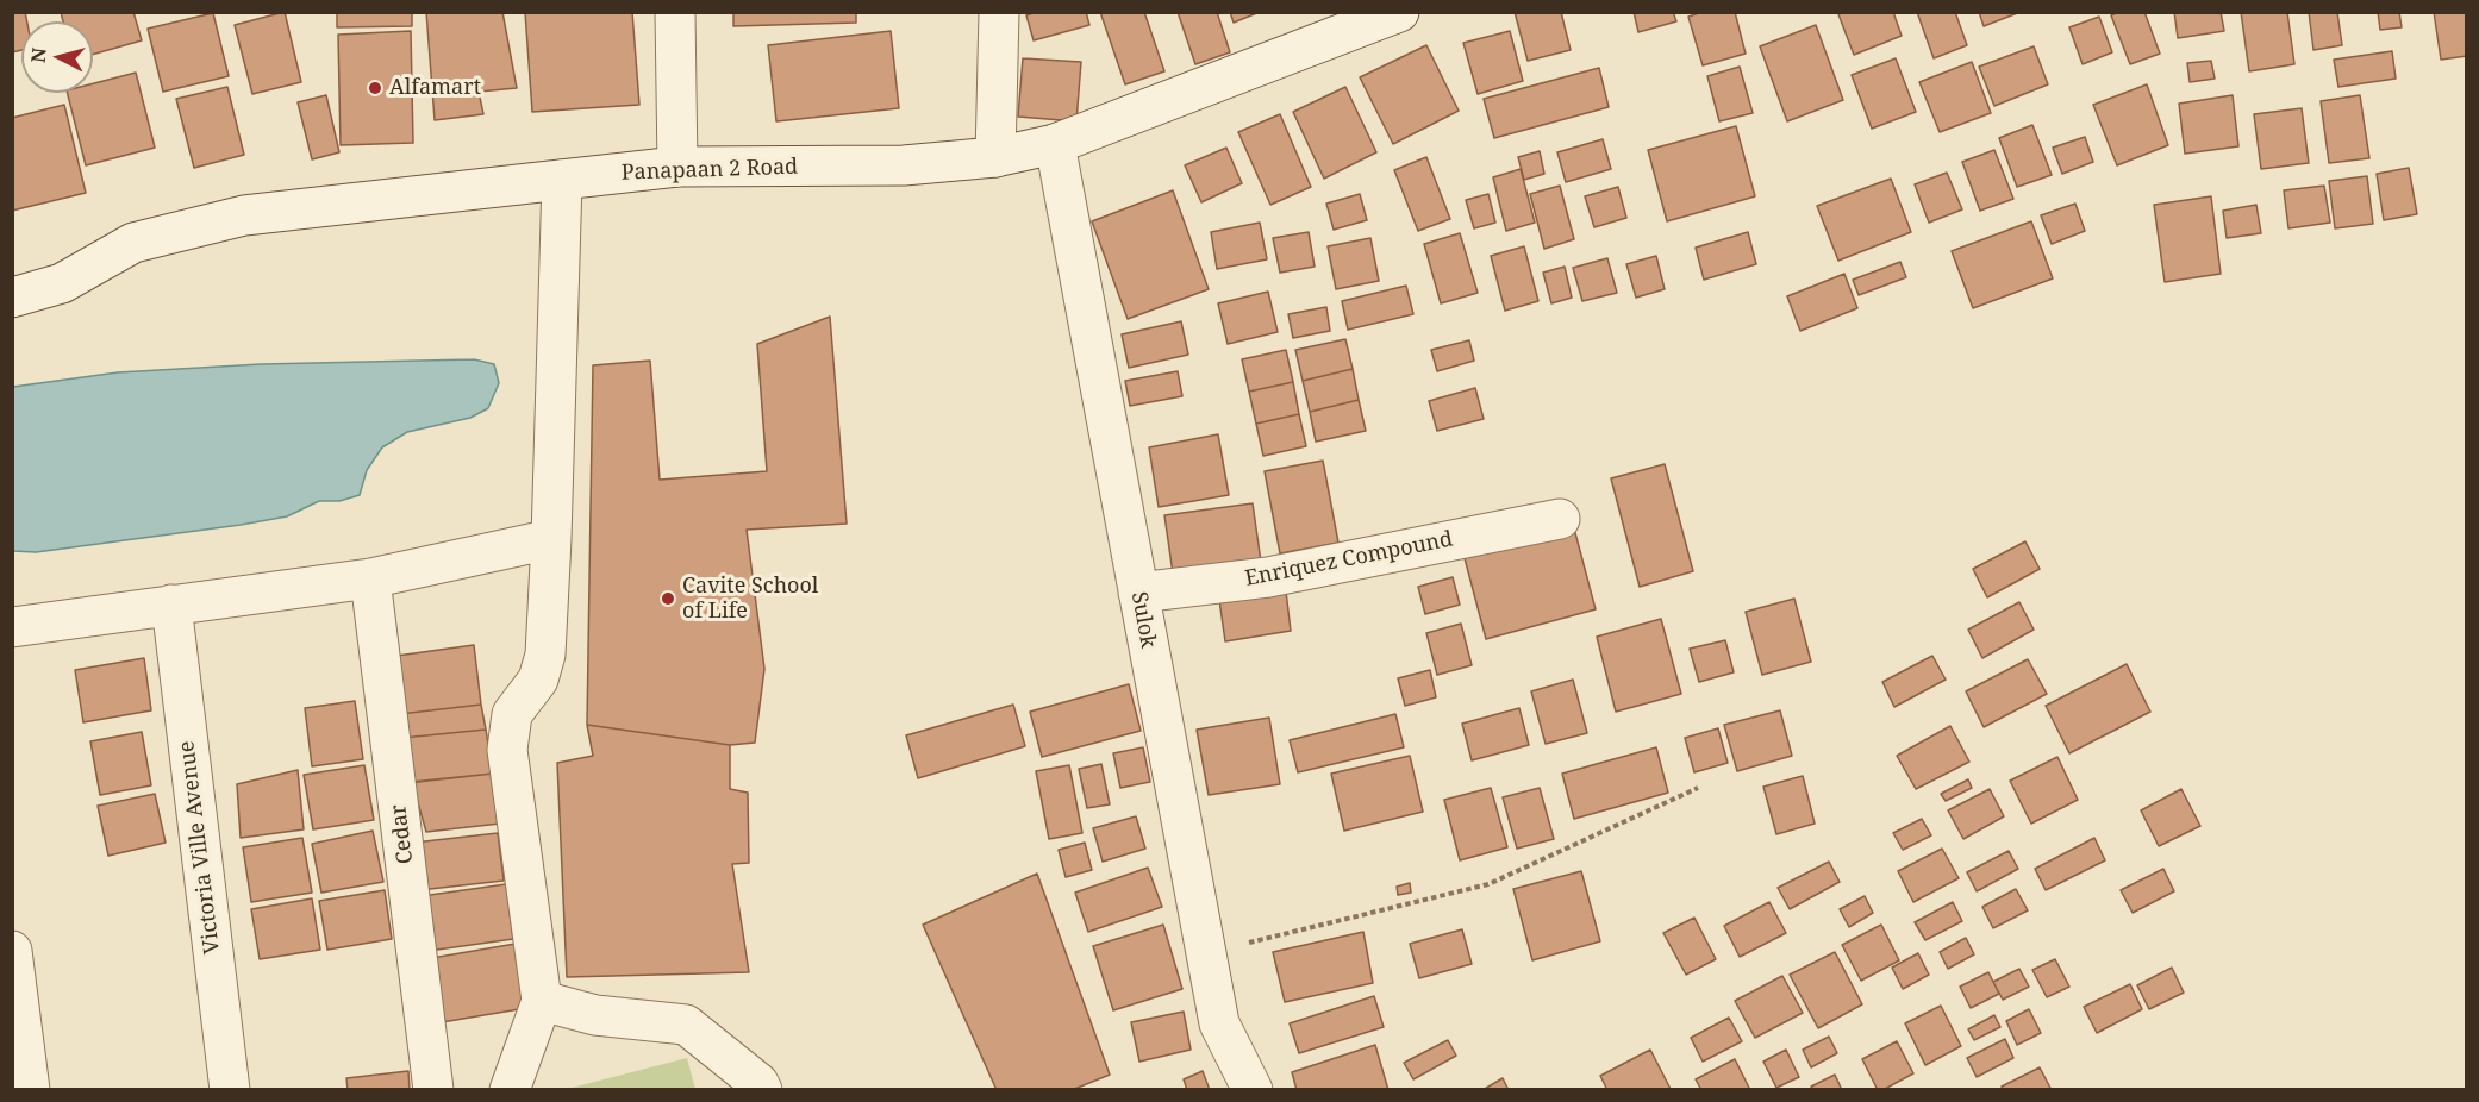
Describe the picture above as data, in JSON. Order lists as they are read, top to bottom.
{
  "streets": {
    "street": [
      "Panapaan 2 Road",
      "Enriquez Compound",
      "Sulok",
      "Cedar",
      "Victoria Ville Avenue"
    ]
  },
  "crossings": [
    ["Panapaan 2 Road", "Sulok"],
    ["Enriquez Compound", "Sulok"]
  ],
  "places": ["Alfamart", "Cavite School of Life"],
  "north": "left"
}
